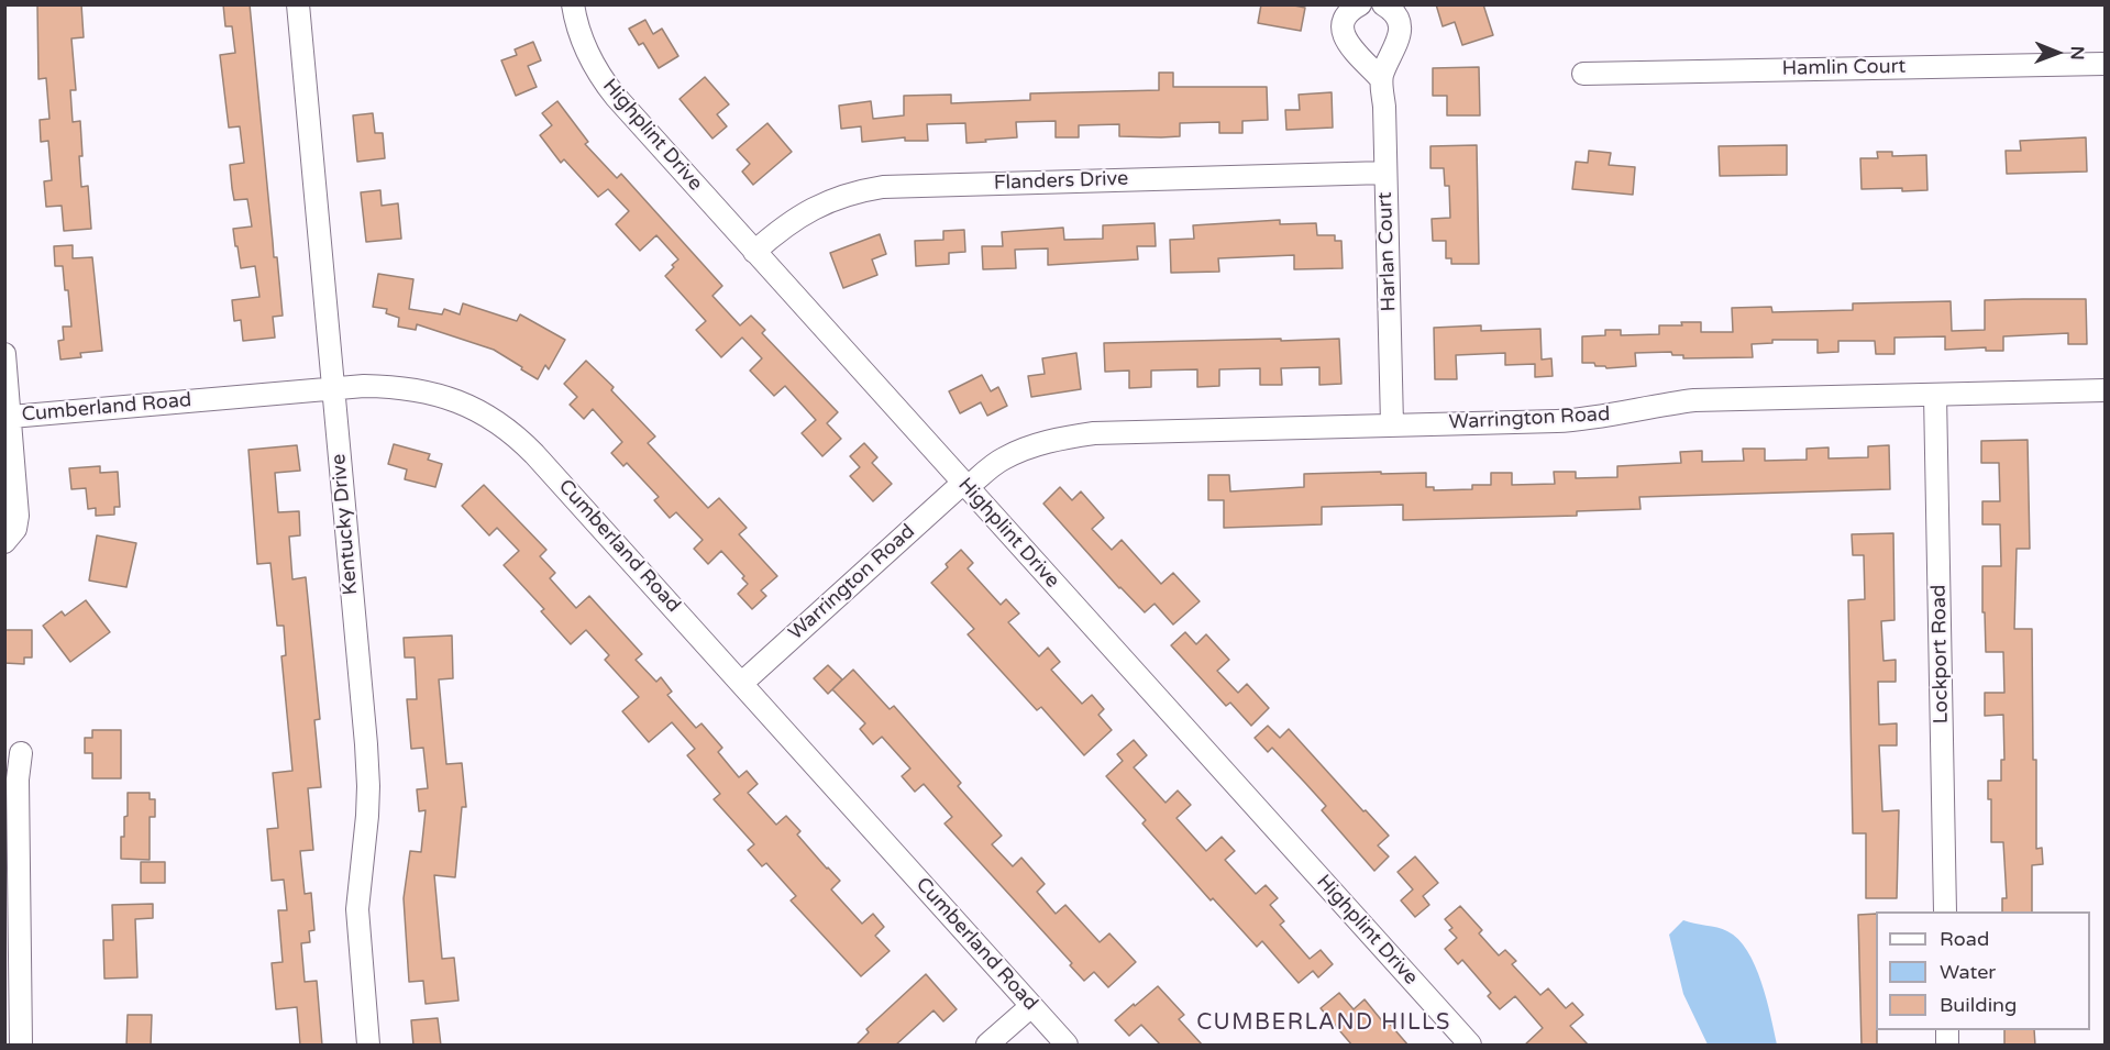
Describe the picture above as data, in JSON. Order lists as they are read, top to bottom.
{
  "streets": {
    "street": [
      "Hamlin Court",
      "Highplint Drive",
      "Flanders Drive",
      "Harlan Court",
      "Cumberland Road",
      "Warrington Road",
      "Kentucky Drive",
      "Lockport Road"
    ]
  },
  "crossings": [
    ["Highplint Drive", "Flanders Drive"],
    ["Highplint Drive", "Warrington Road"],
    ["Flanders Drive", "Harlan Court"],
    ["Harlan Court", "Warrington Road"],
    ["Cumberland Road", "Warrington Road"],
    ["Cumberland Road", "Kentucky Drive"],
    ["Warrington Road", "Lockport Road"]
  ],
  "districts": ["CUMBERLAND HILLS"],
  "legend": ["Road", "Water", "Building"],
  "north": "right"
}
